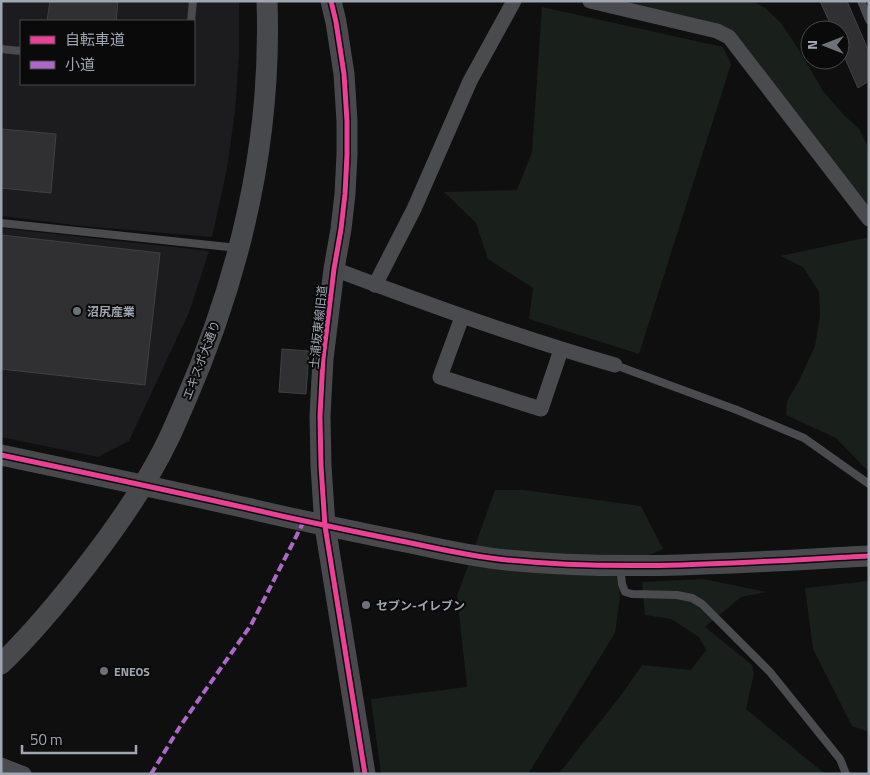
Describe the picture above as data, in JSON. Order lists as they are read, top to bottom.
{
  "streets": {
    "street": ["土浦坂東線旧道", "エキスポ大通り"]
  },
  "places": ["沼尻産業", "セブン-イレブン", "ENEOS"],
  "legend": ["自転車道", "小道"],
  "scale_bar": "50 m",
  "north": "left"
}
